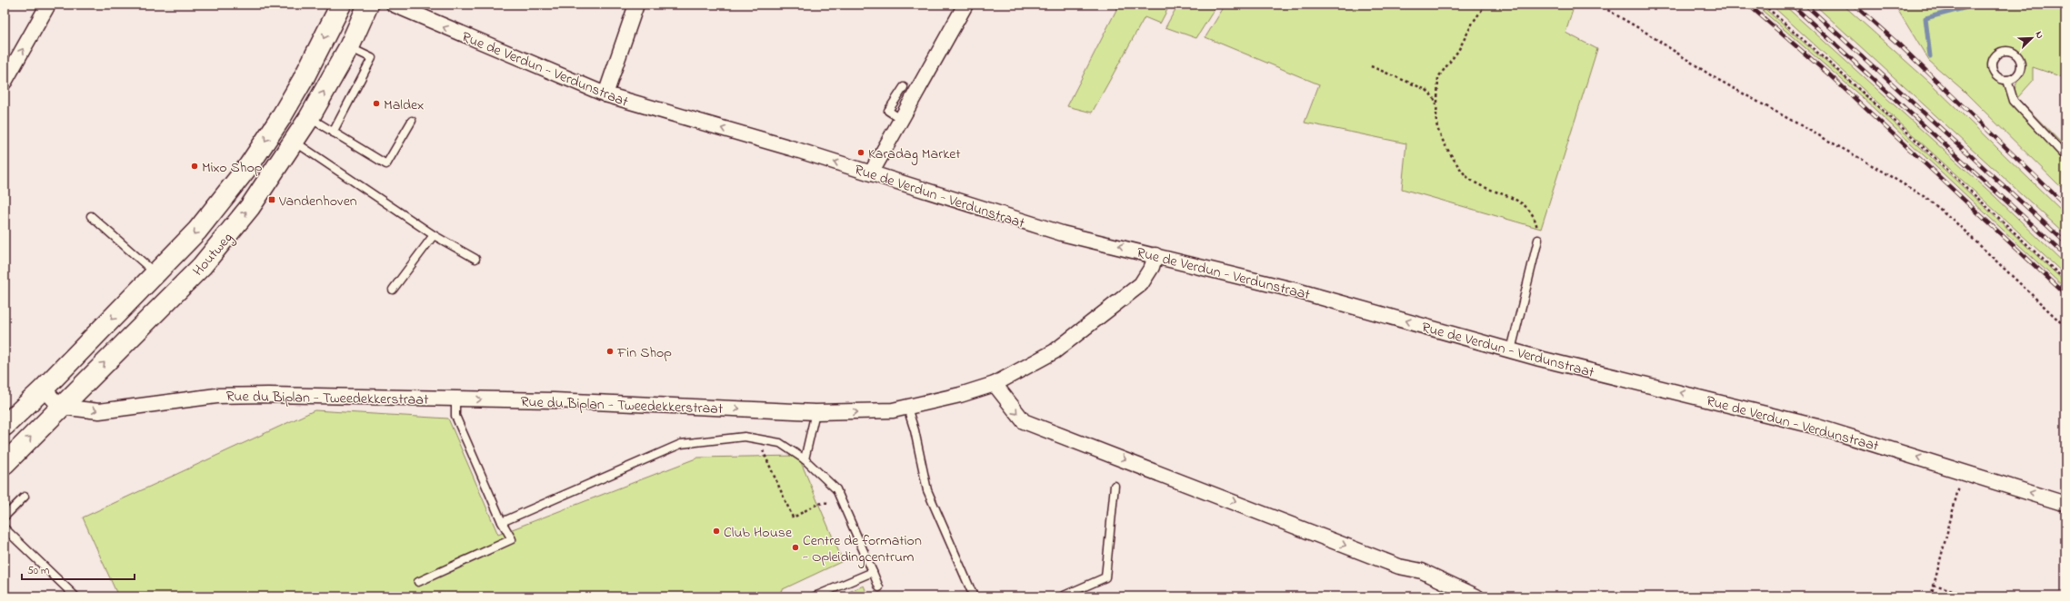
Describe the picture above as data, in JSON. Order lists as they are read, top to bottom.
{
  "streets": {
    "main road": ["Houtweg"],
    "street": ["Rue de Verdun - Verdunstraat", "Rue du Biplan - Tweedekkerstraat"]
  },
  "crossings": [
    ["Rue de Verdun - Verdunstraat", "Rue du Biplan - Tweedekkerstraat"],
    ["Houtweg", "Rue du Biplan - Tweedekkerstraat"]
  ],
  "one_way": ["Rue de Verdun - Verdunstraat", "Rue du Biplan - Tweedekkerstraat"],
  "places": {
    "other": [
      "Maldex",
      "Karadag Market",
      "Mixo Shop",
      "Fin Shop",
      "Club House",
      "Centre de formation - Opleidingcentrum"
    ],
    "transit": ["Vandenhoven"]
  },
  "scale_bar": "50 m",
  "north": "top right"
}
